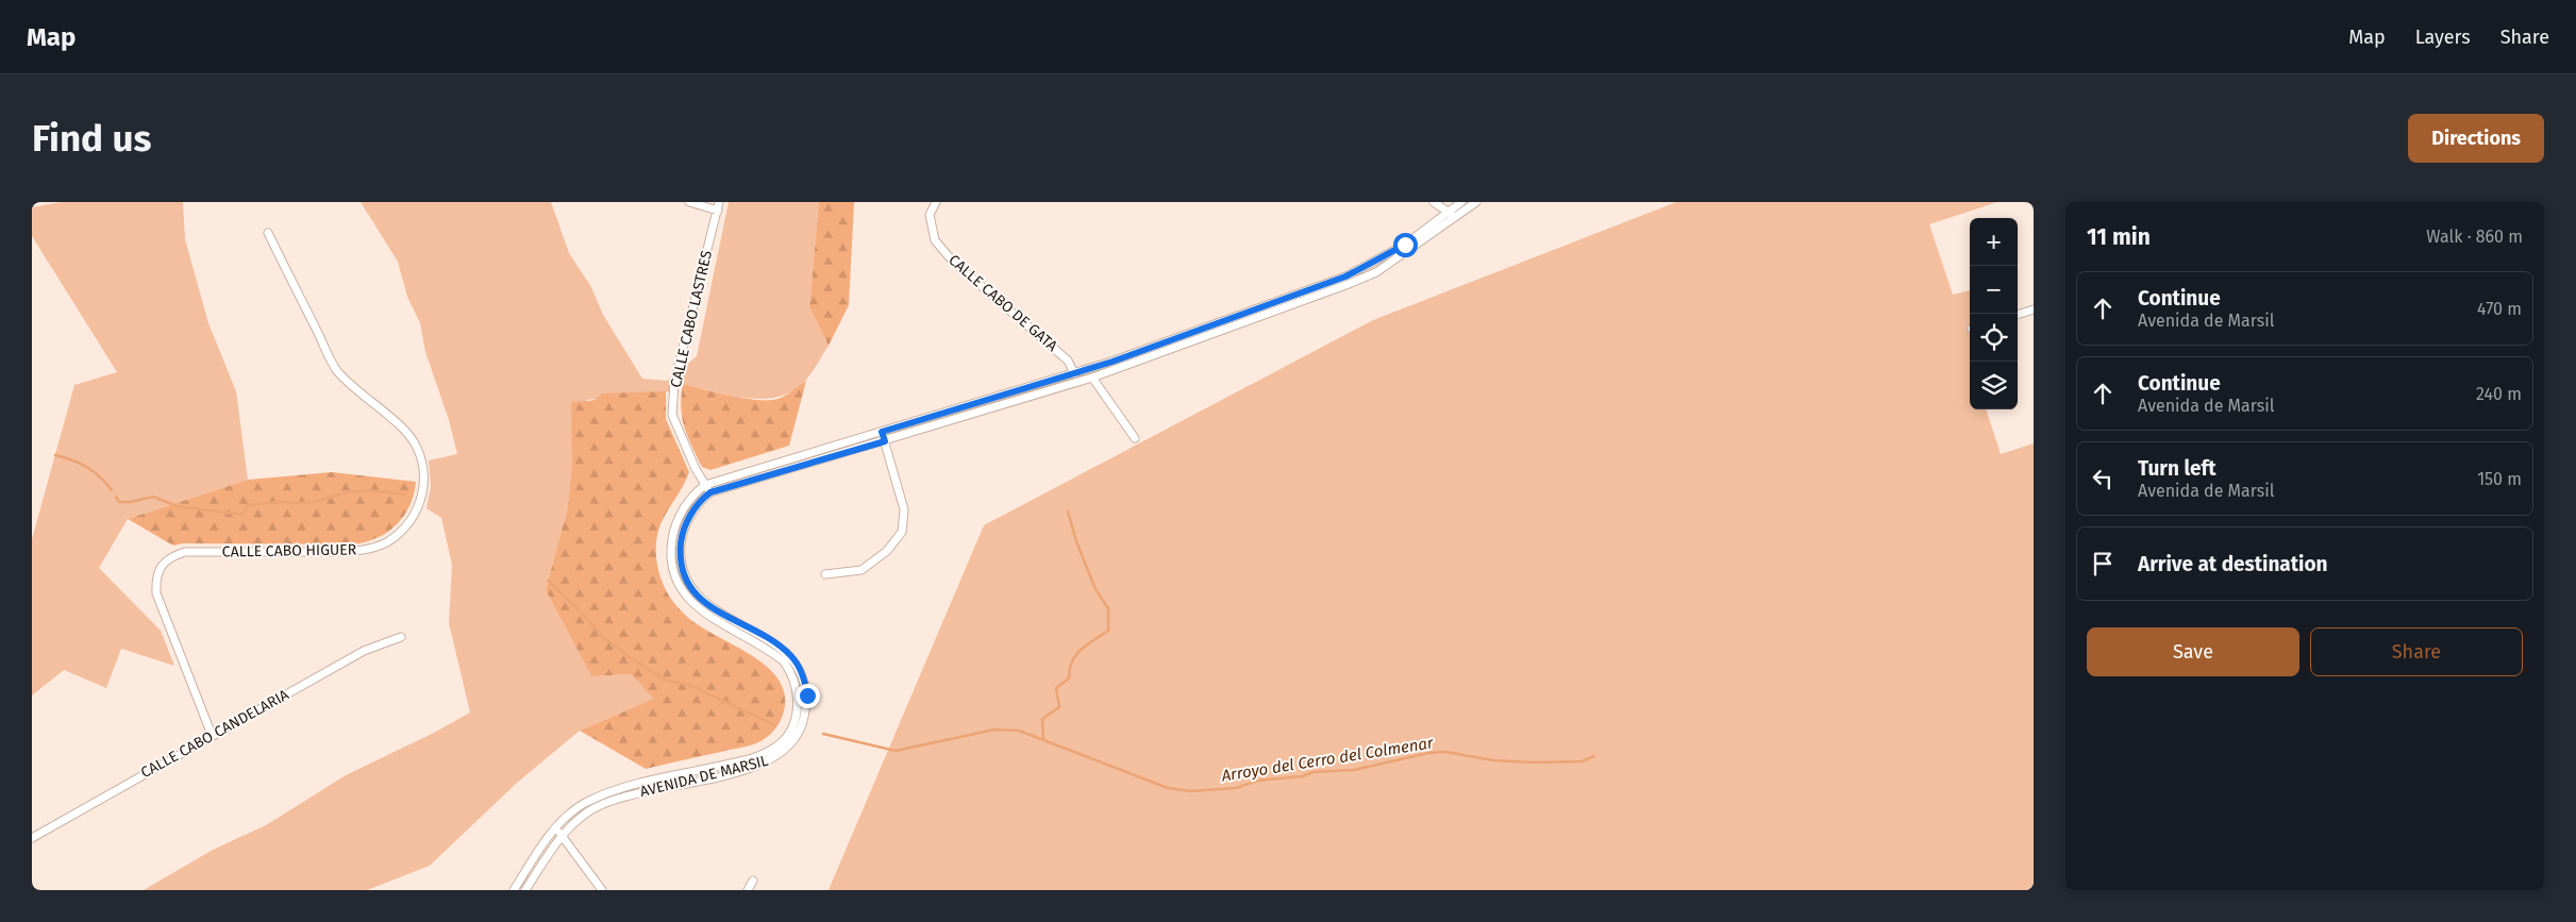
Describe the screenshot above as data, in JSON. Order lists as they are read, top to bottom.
{
  "streets": {
    "street": [
      "CALLE CABO DE GATA",
      "CALLE CABO LASTRES",
      "CALLE CABO HIGUER",
      "CALLE CABO CANDELARIA",
      "AVENIDA DE MARSIL"
    ]
  },
  "crossings": [
    ["CALLE CABO DE GATA", "AVENIDA DE MARSIL"],
    ["CALLE CABO LASTRES", "AVENIDA DE MARSIL"],
    ["CALLE CABO HIGUER", "CALLE CABO CANDELARIA"]
  ],
  "water": ["Arroyo del Cerro del Colmenar"],
  "page": {
    "header": "Map",
    "nav": ["Map", "Layers", "Share"],
    "buttons": [
      "Directions",
      ["Save", "Share"]
    ],
    "title": "Find us",
    "heading": ["11 min", "Walk · 860 m"],
    "map_buttons": ["+", "−"],
    "list": [
      ["Continue", "Avenida de Marsil", "470 m"],
      ["Continue", "Avenida de Marsil", "240 m"],
      ["Turn left", "Avenida de Marsil", "150 m"],
      "Arrive at destination"
    ]
  }
}
